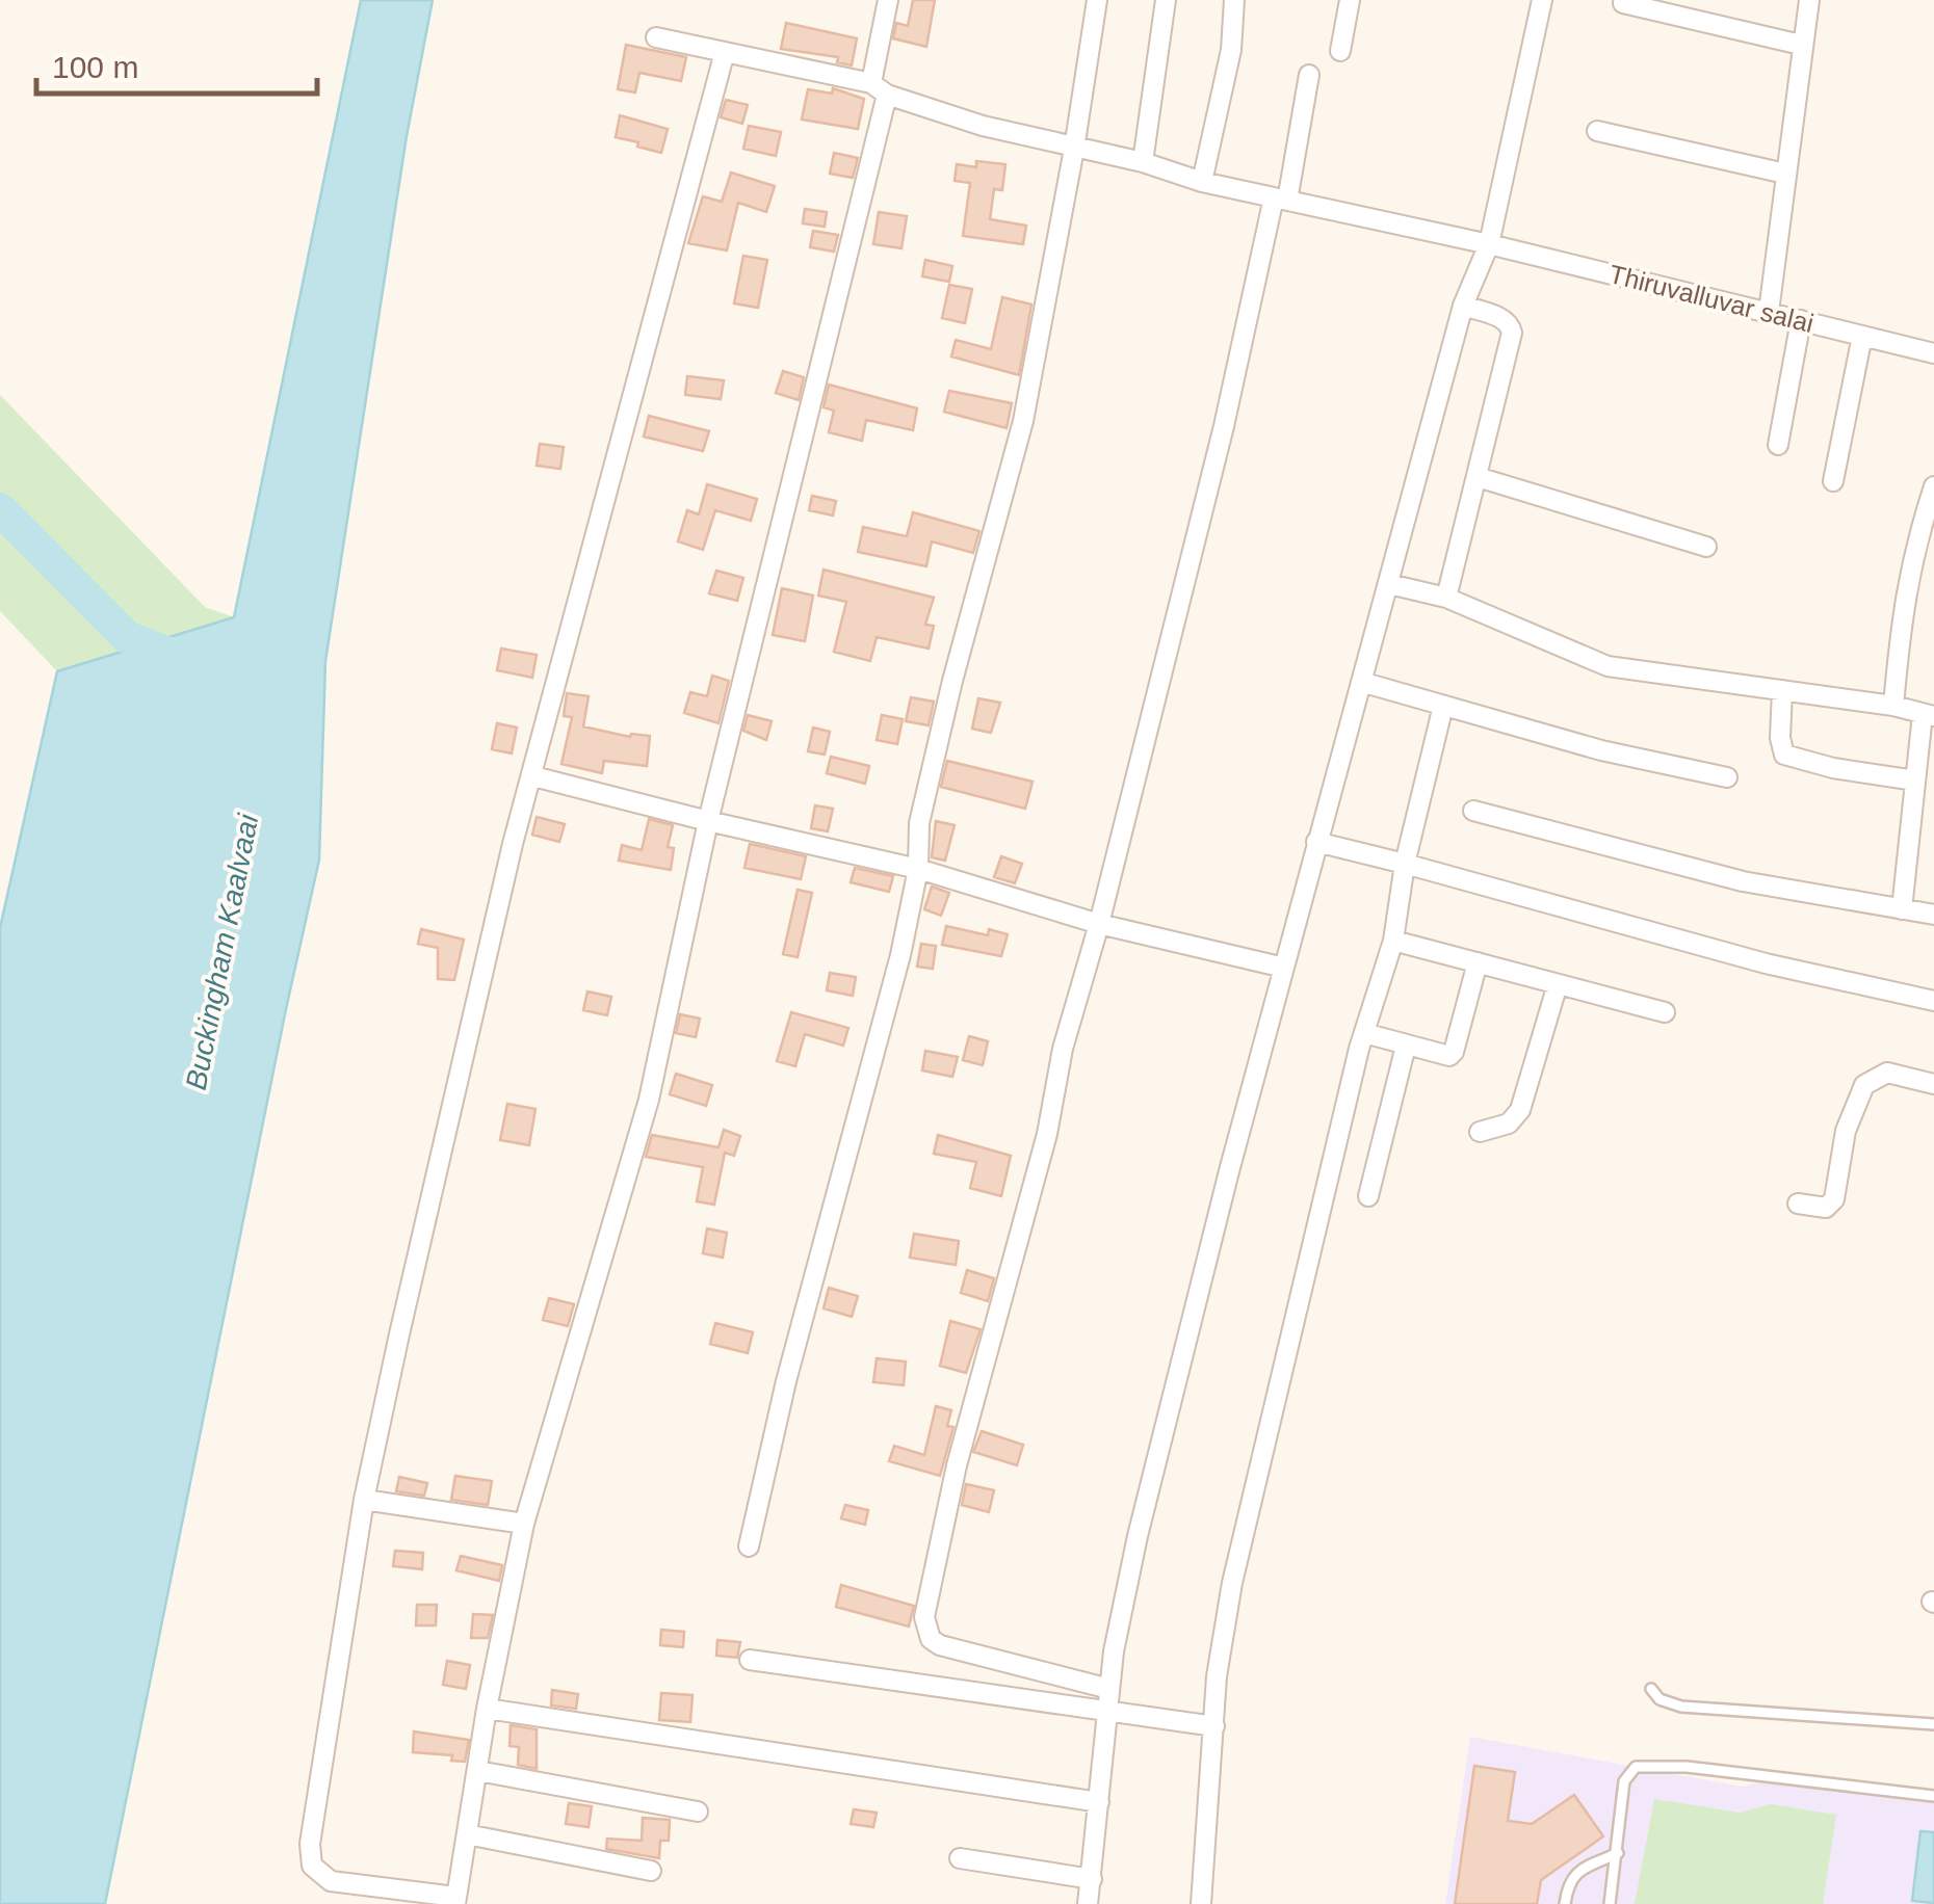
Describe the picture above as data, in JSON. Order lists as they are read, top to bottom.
{
  "streets": {
    "street": ["Thiruvalluvar salai"]
  },
  "water": ["Buckingham Kaalvaai"],
  "scale_bar": "100 m"
}
